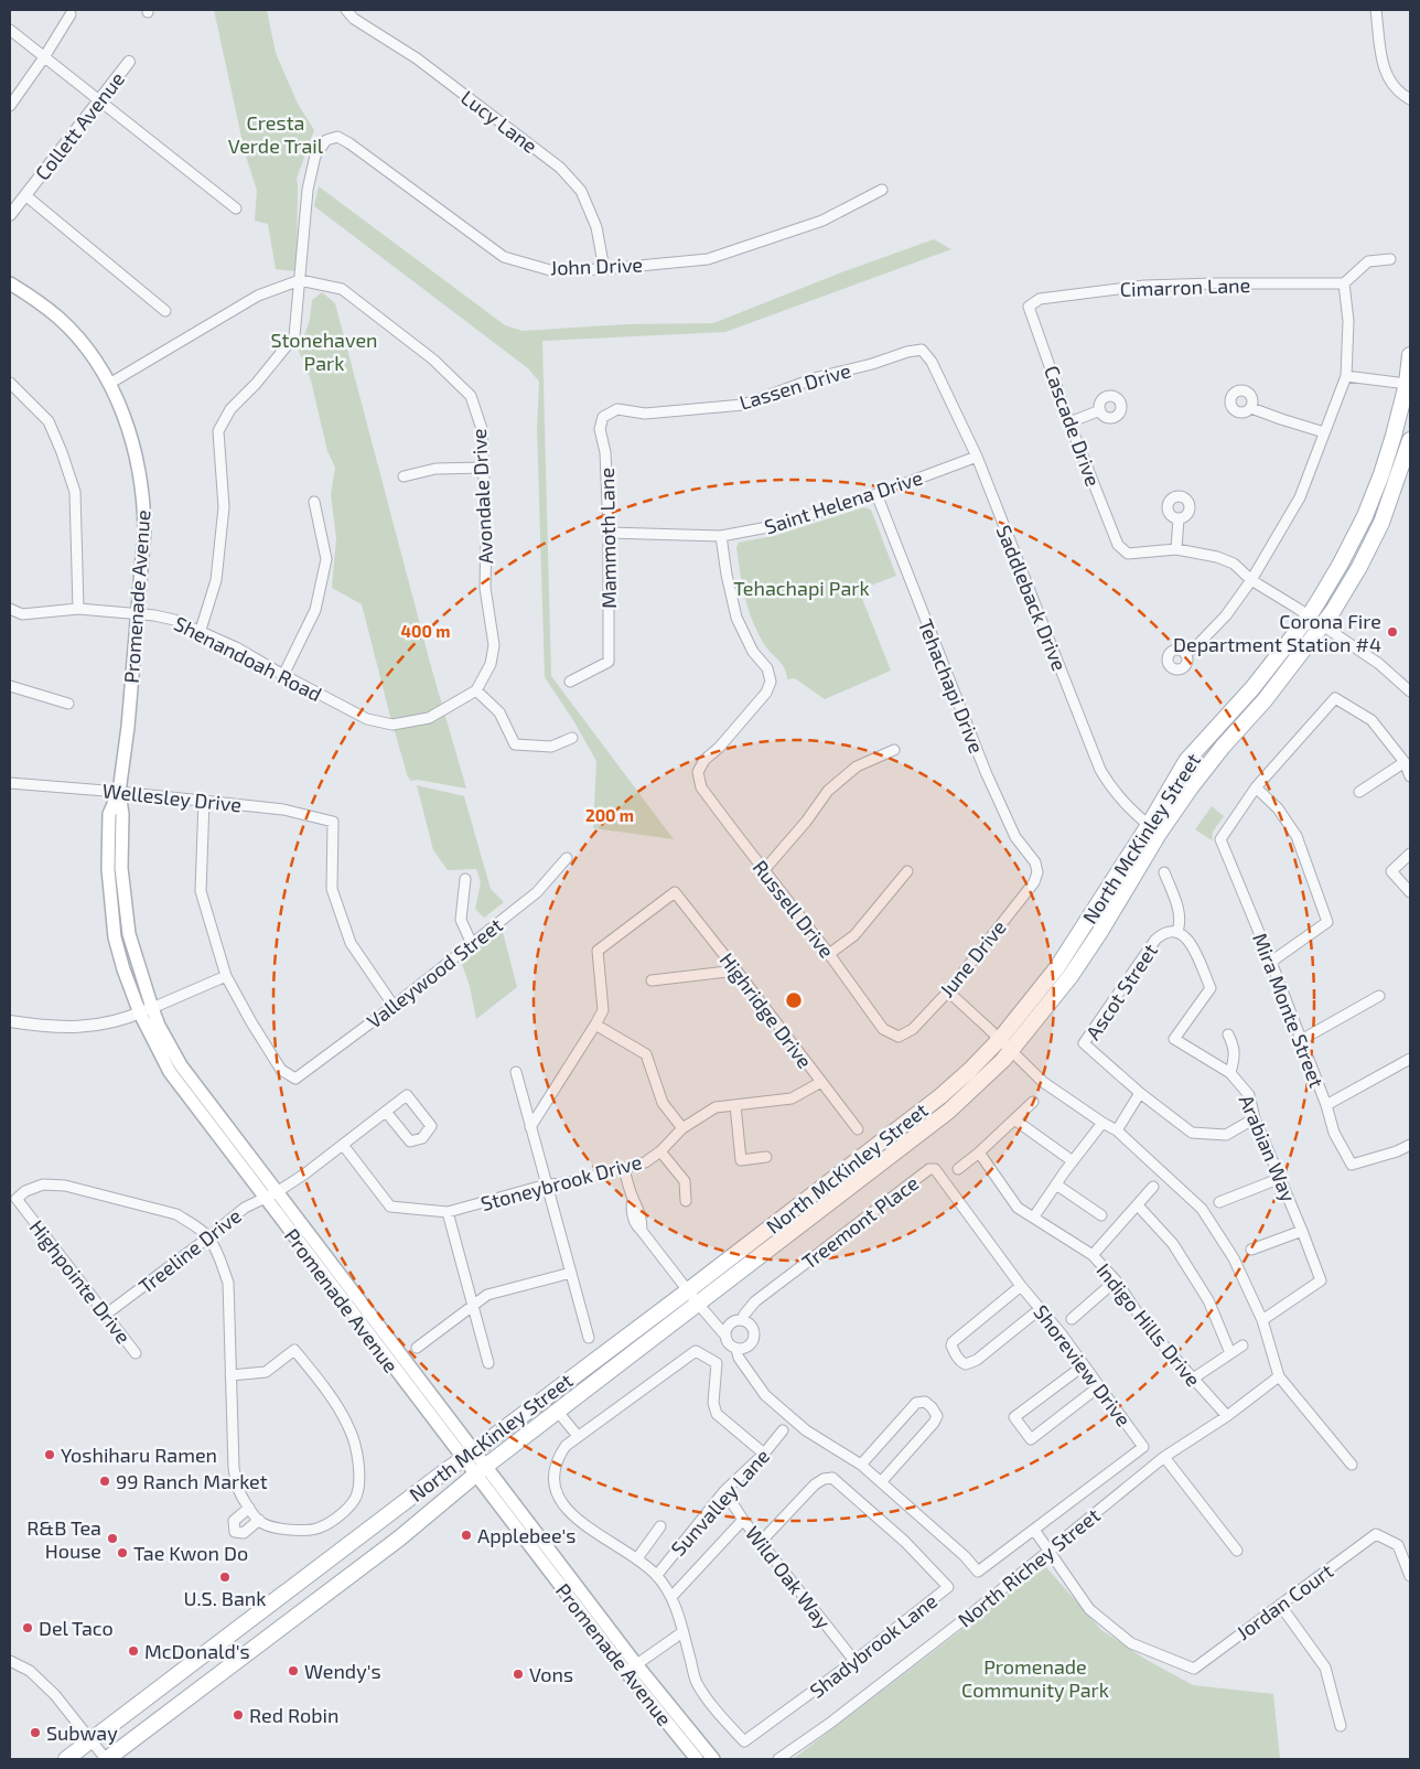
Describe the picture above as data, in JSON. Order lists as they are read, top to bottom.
{
  "streets": {
    "main road": ["Promenade Avenue", "North McKinley Street"],
    "street": [
      "Lucy Lane",
      "Collett Avenue",
      "John Drive",
      "Cimarron Lane",
      "Lassen Drive",
      "Cascade Drive",
      "Avondale Drive",
      "Saint Helena Drive",
      "Mammoth Lane",
      "Saddleback Drive",
      "Shenandoah Road",
      "Tehachapi Drive",
      "Wellesley Drive",
      "Russell Drive",
      "June Drive",
      "Valleywood Street",
      "Ascot Street",
      "Highridge Drive",
      "Mira Monte Street",
      "Arabian Way",
      "Stoneybrook Drive",
      "Treemont Place",
      "Treeline Drive",
      "Highpointe Drive",
      "Indigo Hills Drive",
      "Shoreview Drive",
      "Sunvalley Lane",
      "North Richey Street",
      "Wild Oak Way",
      "Jordan Court",
      "Shadybrook Lane"
    ]
  },
  "crossings": [
    ["Lucy Lane", "John Drive"],
    ["John Drive", "Avondale Drive"],
    ["Cimarron Lane", "Cascade Drive"],
    ["Lassen Drive", "Mammoth Lane"],
    ["Lassen Drive", "Saddleback Drive"],
    ["Avondale Drive", "Shenandoah Road"],
    ["Saint Helena Drive", "Mammoth Lane"],
    ["Saint Helena Drive", "Saddleback Drive"],
    ["Saint Helena Drive", "Tehachapi Drive"],
    ["Saint Helena Drive", "Russell Drive"],
    ["Promenade Avenue", "Shenandoah Road"],
    ["Promenade Avenue", "Wellesley Drive"],
    ["Promenade Avenue", "North McKinley Street"],
    ["Promenade Avenue", "Treeline Drive"],
    ["Saddleback Drive", "North McKinley Street"],
    ["Tehachapi Drive", "June Drive"],
    ["Wellesley Drive", "Valleywood Street"],
    ["Russell Drive", "June Drive"],
    ["Ascot Street", "Arabian Way"],
    ["Highridge Drive", "Stoneybrook Drive"],
    ["Stoneybrook Drive", "Treeline Drive"],
    ["Treemont Place", "Shoreview Drive"],
    ["Treeline Drive", "Highpointe Drive"],
    ["Indigo Hills Drive", "North Richey Street"],
    ["Sunvalley Lane", "Wild Oak Way"],
    ["North Richey Street", "Jordan Court"],
    ["Wild Oak Way", "Shadybrook Lane"]
  ],
  "parks": [
    "Cresta Verde Trail",
    "Stonehaven Park",
    "Tehachapi Park",
    "Promenade Community Park"
  ],
  "places": [
    "Corona Fire Department Station #4",
    "Yoshiharu Ramen",
    "99 Ranch Market",
    "Applebee's",
    "R&B Tea House",
    "Tae Kwon Do",
    "U.S. Bank",
    "Del Taco",
    "McDonald's",
    "Wendy's",
    "Vons",
    "Red Robin",
    "Subway"
  ],
  "rings": ["400 m", "200 m"]
}
